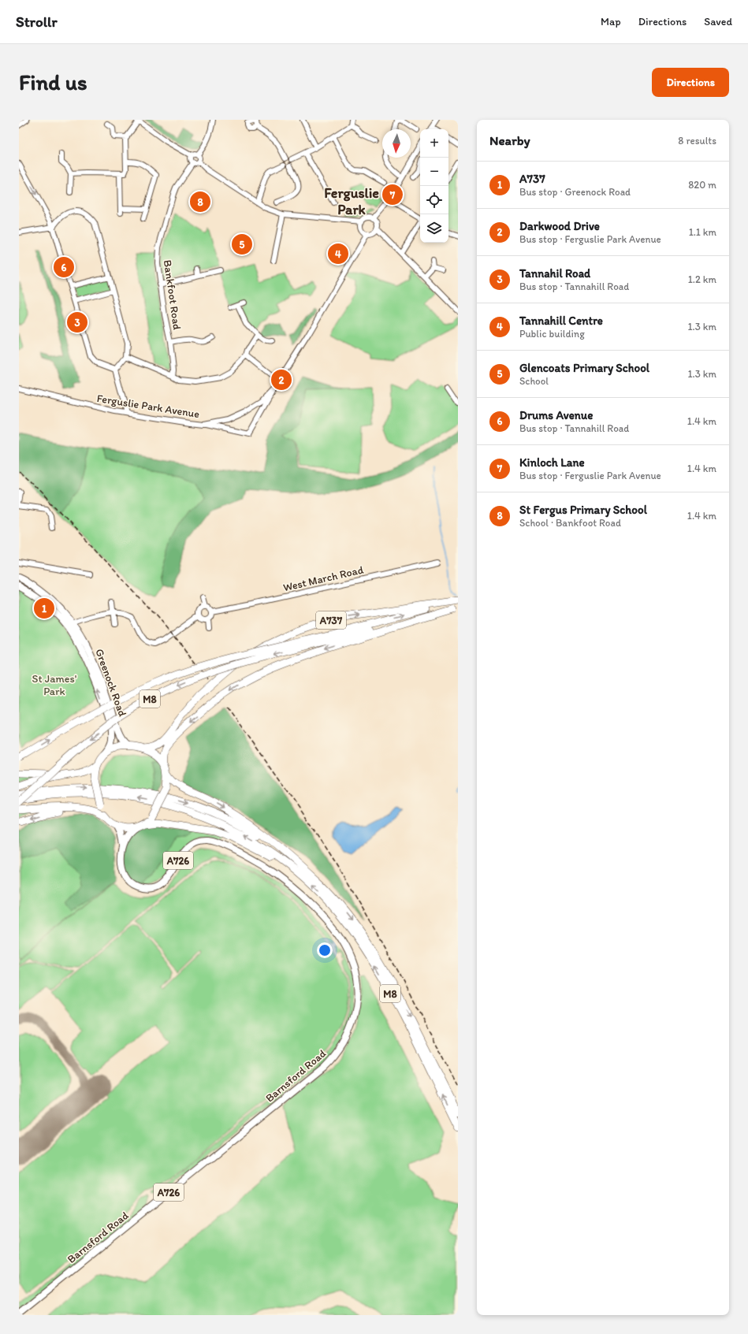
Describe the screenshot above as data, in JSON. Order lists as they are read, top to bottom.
{
  "streets": {
    "highway": ["A737", "M8", "A726"],
    "main road": ["Greenock Road", "Barnsford Road"],
    "street": ["Bankfoot Road", "Ferguslie Park Avenue", "West March Road"]
  },
  "crossings": [
    ["A737", "Greenock Road"],
    ["A737", "M8"],
    ["A737", "A726"],
    ["A737", "Barnsford Road"],
    ["Greenock Road", "M8"],
    ["Greenock Road", "A726"],
    ["Greenock Road", "Barnsford Road"],
    ["M8", "A726"],
    ["M8", "Barnsford Road"],
    ["A726", "Barnsford Road"]
  ],
  "districts": ["Ferguslie Park"],
  "parks": ["St James' Park"],
  "north": "bottom",
  "page": {
    "header": "Strollr",
    "nav": ["Map", "Directions", "Saved"],
    "buttons": "Directions",
    "title": "Find us",
    "heading": ["Nearby", "8 results"],
    "map_buttons": ["+", "−"],
    "list": [
      {
        "mark": "1",
        "name": "A737",
        "note": "Bus stop · Greenock Road",
        "value": "820 m"
      },
      {
        "mark": "2",
        "name": "Darkwood Drive",
        "note": "Bus stop · Ferguslie Park Avenue",
        "value": "1.1 km"
      },
      {
        "mark": "3",
        "name": "Tannahil Road",
        "note": "Bus stop · Tannahill Road",
        "value": "1.2 km"
      },
      {
        "mark": "4",
        "name": "Tannahill Centre",
        "note": "Public building",
        "value": "1.3 km"
      },
      {
        "mark": "5",
        "name": "Glencoats Primary School",
        "note": "School",
        "value": "1.3 km"
      },
      {
        "mark": "6",
        "name": "Drums Avenue",
        "note": "Bus stop · Tannahill Road",
        "value": "1.4 km"
      },
      {
        "mark": "7",
        "name": "Kinloch Lane",
        "note": "Bus stop · Ferguslie Park Avenue",
        "value": "1.4 km"
      },
      {
        "mark": "8",
        "name": "St Fergus Primary School",
        "note": "School · Bankfoot Road",
        "value": "1.4 km"
      }
    ],
    "pins": [
      "7",
      "8",
      "5",
      "4",
      "6",
      "3",
      "2",
      "1"
    ]
  }
}
